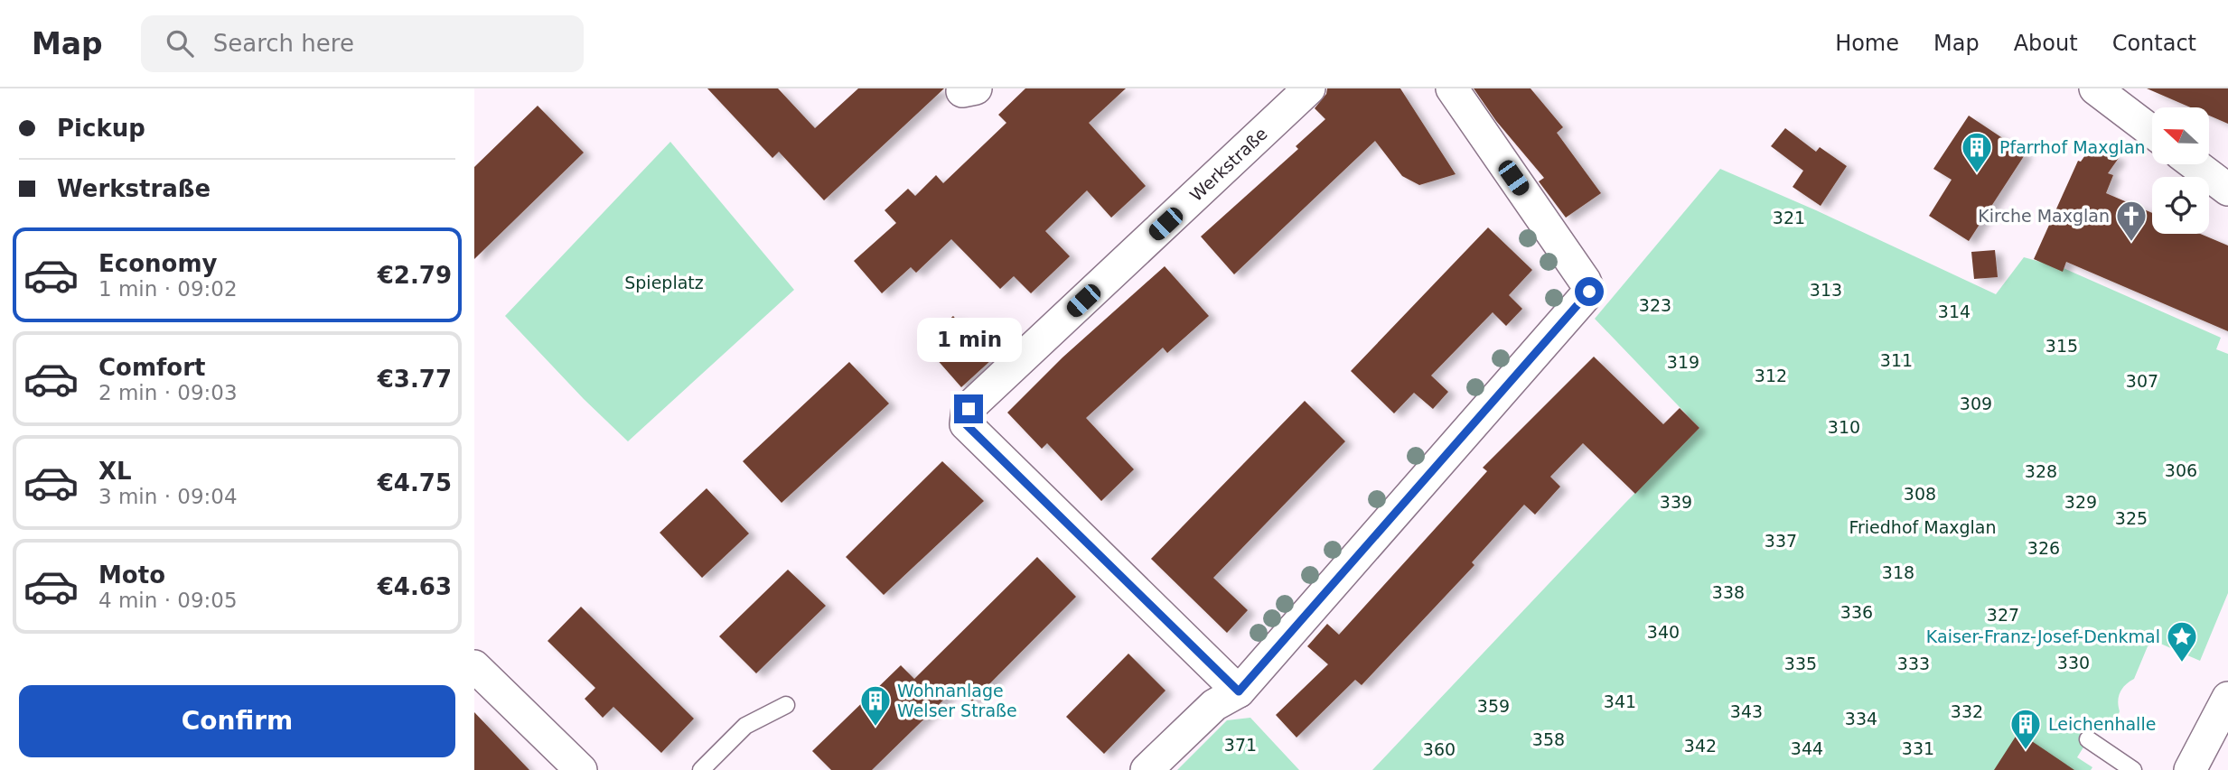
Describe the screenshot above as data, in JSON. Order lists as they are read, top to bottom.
{
  "streets": {
    "street": ["Werkstraße"]
  },
  "parks": [
    "321",
    "Spieplatz",
    "313",
    "323",
    "314",
    "315",
    "311",
    "319",
    "312",
    "307",
    "309",
    "310",
    "306",
    "328",
    "308",
    "339",
    "329",
    "325",
    "Friedhof Maxglan",
    "337",
    "326",
    "318",
    "338",
    "336",
    "327",
    "340",
    "330",
    "335",
    "333",
    "341",
    "359",
    "343",
    "332",
    "334",
    "358",
    "371",
    "342",
    "344",
    "331",
    "360"
  ],
  "places": {
    "building": ["Pfarrhof Maxglan", "Wohnanlage Welser Straße", "Leichenhalle"],
    "church": ["Kirche Maxglan"],
    "place": ["Kaiser-Franz-Josef-Denkmal"]
  },
  "north": "left",
  "page": {
    "header": "Map",
    "search": "Search here",
    "nav": [
      "Home",
      "Map",
      "About",
      "Contact"
    ],
    "banner": ["Pickup", "Werkstraße"],
    "list": [
      {
        "name": "Economy",
        "note": "1 min · 09:02",
        "value": "€2.79"
      },
      {
        "name": "Comfort",
        "note": "2 min · 09:03",
        "value": "€3.77"
      },
      {
        "name": "XL",
        "note": "3 min · 09:04",
        "value": "€4.75"
      },
      {
        "name": "Moto",
        "note": "4 min · 09:05",
        "value": "€4.63"
      }
    ],
    "bubble": "1 min",
    "buttons": "Confirm"
  }
}
